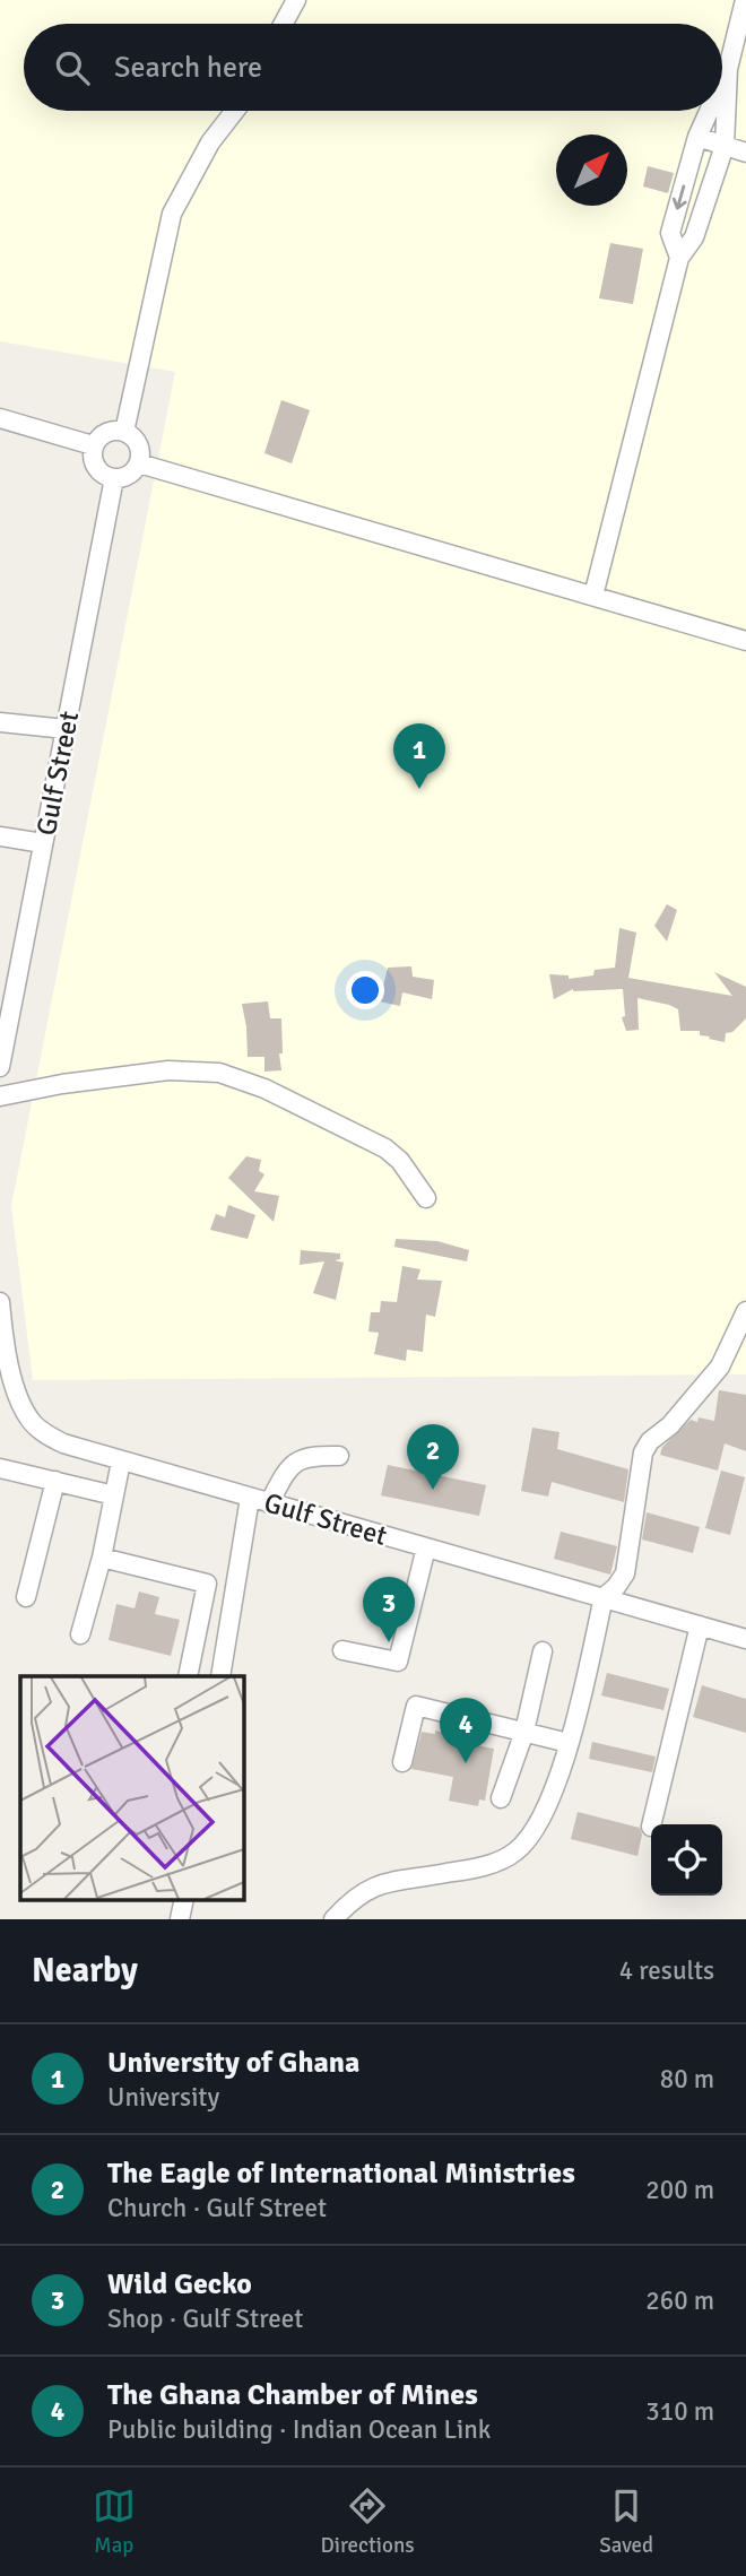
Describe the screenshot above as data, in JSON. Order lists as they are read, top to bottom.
{
  "streets": {
    "street": ["Gulf Street"]
  },
  "north": "top right",
  "page": {
    "search": "Search here",
    "pins": [
      "1",
      "2",
      "3",
      "4"
    ],
    "heading": ["Nearby", "4 results"],
    "list": [
      {
        "mark": "1",
        "name": "University of Ghana",
        "note": "University",
        "value": "80 m"
      },
      {
        "mark": "2",
        "name": "The Eagle of International Ministries",
        "note": "Church · Gulf Street",
        "value": "200 m"
      },
      {
        "mark": "3",
        "name": "Wild Gecko",
        "note": "Shop · Gulf Street",
        "value": "260 m"
      },
      {
        "mark": "4",
        "name": "The Ghana Chamber of Mines",
        "note": "Public building · Indian Ocean Link",
        "value": "310 m"
      }
    ],
    "nav": ["Map", "Directions", "Saved"]
  }
}
